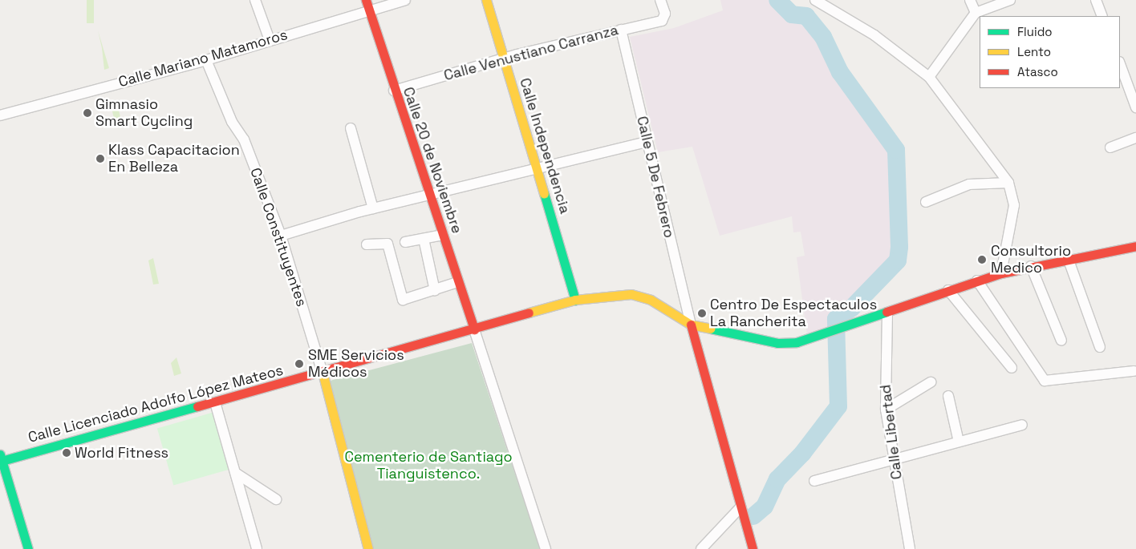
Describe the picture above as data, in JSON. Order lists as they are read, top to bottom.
{
  "streets": {
    "main road": ["Calle Independencia", "Calle 20 de Noviembre", "Calle Licenciado Adolfo López Mateos"],
    "street": [
      "Calle Venustiano Carranza",
      "Calle Mariano Matamoros",
      "Calle 5 De Febrero",
      "Calle Constituyentes",
      "Calle Libertad"
    ]
  },
  "crossings": [
    ["Calle Venustiano Carranza", "Calle Independencia"],
    ["Calle Venustiano Carranza", "Calle 20 de Noviembre"],
    ["Calle Venustiano Carranza", "Calle 5 De Febrero"],
    ["Calle Mariano Matamoros", "Calle 20 de Noviembre"],
    ["Calle Mariano Matamoros", "Calle Constituyentes"],
    ["Calle Independencia", "Calle Licenciado Adolfo López Mateos"],
    ["Calle 20 de Noviembre", "Calle Licenciado Adolfo López Mateos"],
    ["Calle 5 De Febrero", "Calle Licenciado Adolfo López Mateos"],
    ["Calle Constituyentes", "Calle Licenciado Adolfo López Mateos"],
    ["Calle Licenciado Adolfo López Mateos", "Calle Libertad"]
  ],
  "parks": ["Cementerio de Santiago Tianguistenco."],
  "places": [
    "Gimnasio Smart Cycling",
    "Klass Capacitacion En Belleza",
    "Consultorio Medico",
    "Centro De Espectaculos La Rancherita",
    "SME Servicios Médicos",
    "World Fitness"
  ],
  "legend": ["Fluido", "Lento", "Atasco"]
}
